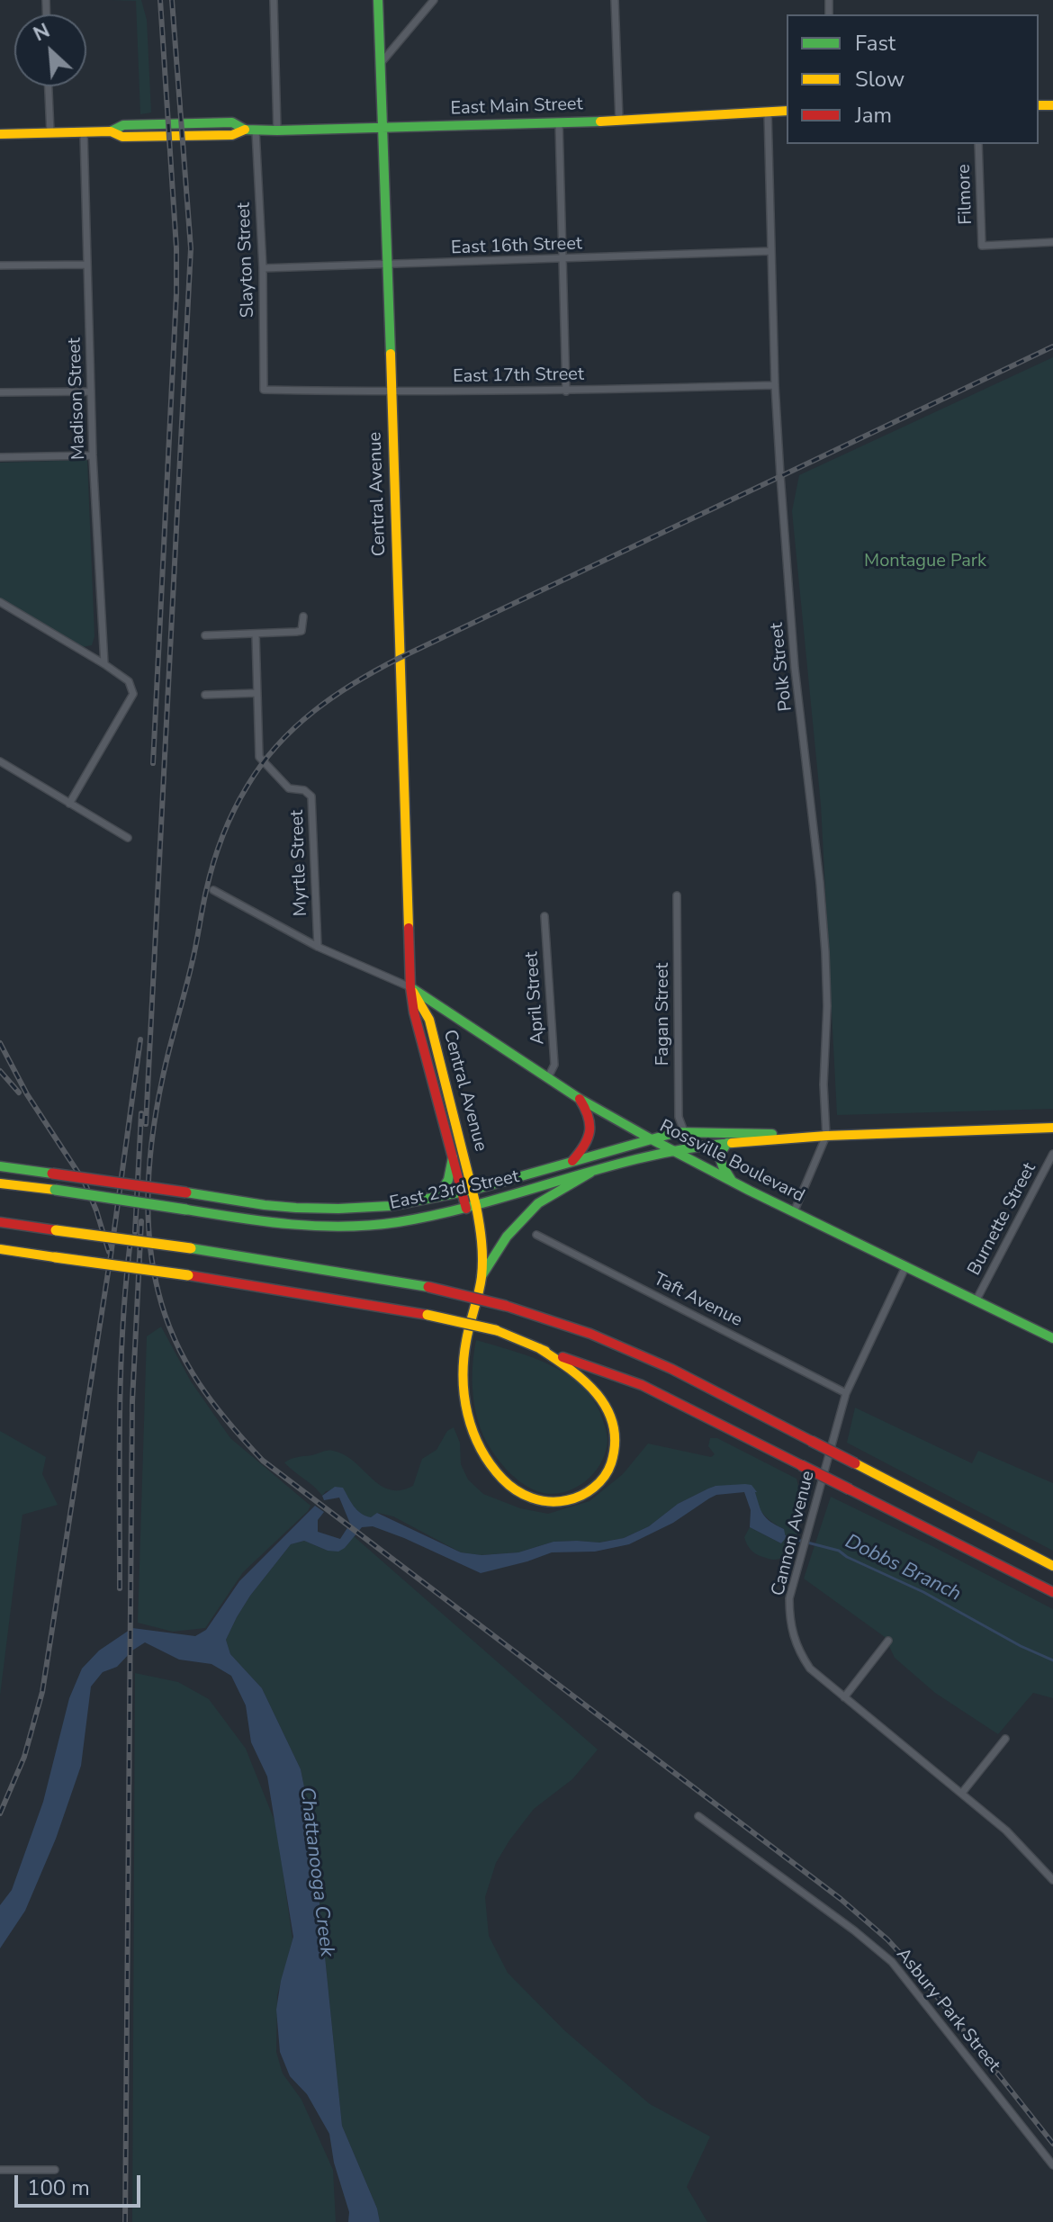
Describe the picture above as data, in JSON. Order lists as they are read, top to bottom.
{
  "streets": {
    "main road": [
      "East Main Street",
      "Central Avenue",
      "Rossville Boulevard",
      "East 23rd Street"
    ],
    "street": [
      "Filmore",
      "East 16th Street",
      "Slayton Street",
      "East 17th Street",
      "Madison Street",
      "Polk Street",
      "Myrtle Street",
      "April Street",
      "Fagan Street",
      "Burnette Street",
      "Taft Avenue",
      "Cannon Avenue",
      "Asbury Park Street"
    ]
  },
  "crossings": [
    ["East Main Street", "Slayton Street"],
    ["East Main Street", "Madison Street"],
    ["East Main Street", "Central Avenue"],
    ["East Main Street", "Polk Street"],
    ["East 16th Street", "Slayton Street"],
    ["East 16th Street", "Central Avenue"],
    ["East 16th Street", "Polk Street"],
    ["Slayton Street", "East 17th Street"],
    ["East 17th Street", "Central Avenue"],
    ["East 17th Street", "Polk Street"],
    ["Central Avenue", "Rossville Boulevard"],
    ["Central Avenue", "East 23rd Street"],
    ["Polk Street", "Rossville Boulevard"],
    ["Polk Street", "East 23rd Street"],
    ["April Street", "Rossville Boulevard"],
    ["Fagan Street", "East 23rd Street"],
    ["Rossville Boulevard", "East 23rd Street"],
    ["Rossville Boulevard", "Burnette Street"],
    ["Rossville Boulevard", "Cannon Avenue"],
    ["Taft Avenue", "Cannon Avenue"]
  ],
  "water": ["Dobbs Branch", "Chattanooga Creek"],
  "parks": ["Montague Park"],
  "legend": ["Fast", "Slow", "Jam"],
  "scale_bar": "100 m",
  "north": "top left"
}
